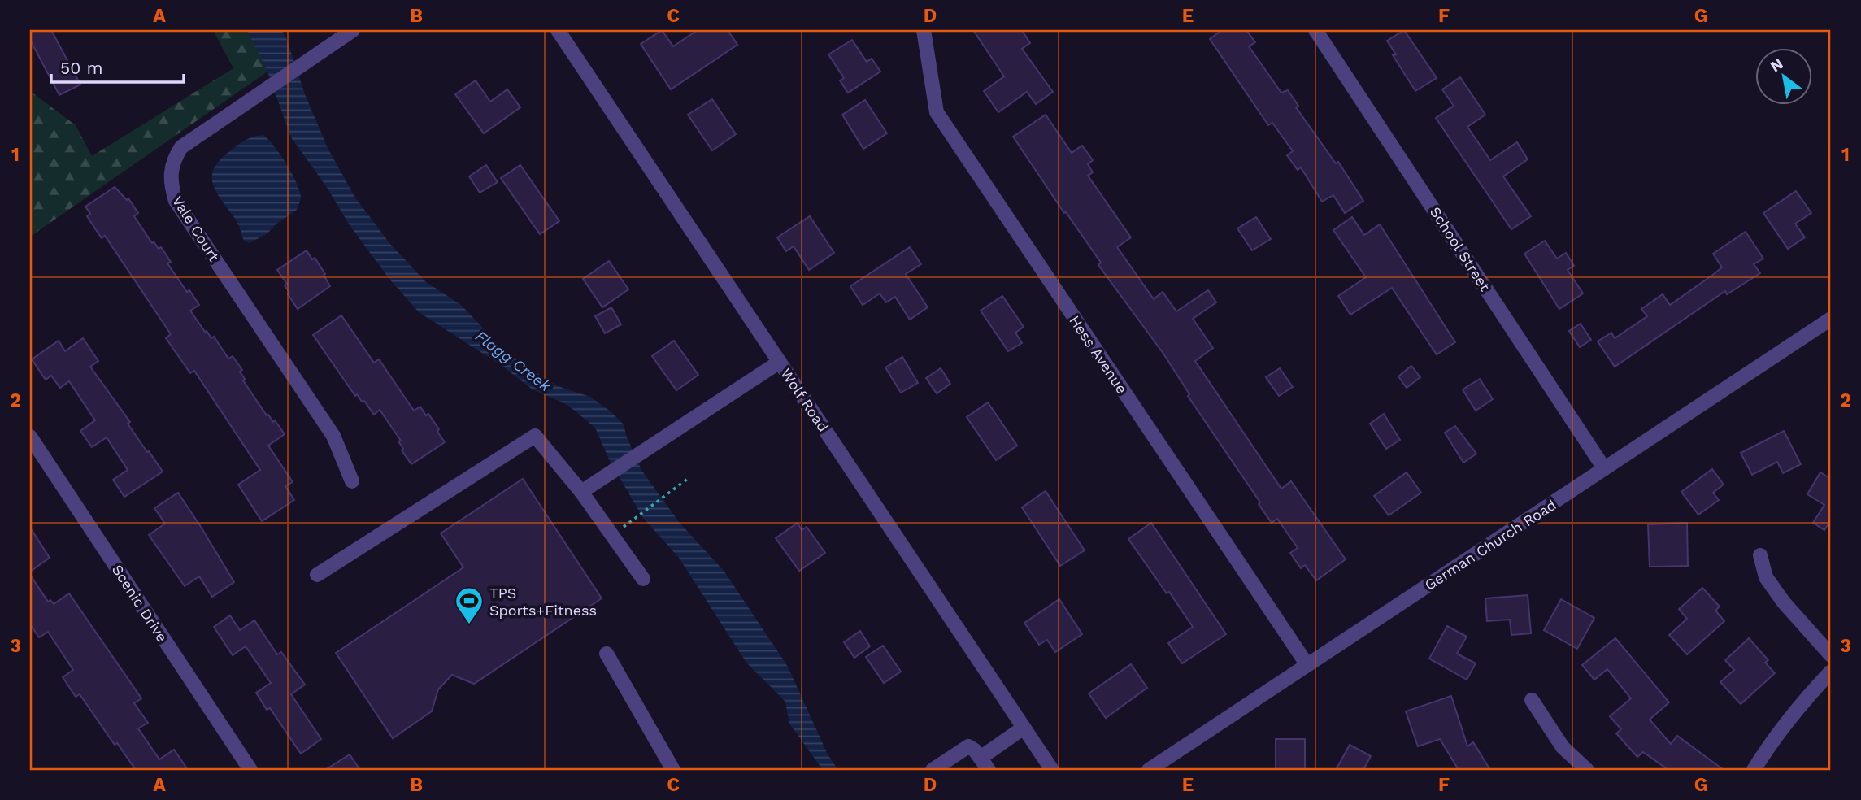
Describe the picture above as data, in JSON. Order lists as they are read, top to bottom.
{
  "streets": {
    "street": [
      "Vale Court",
      "School Street",
      "Hess Avenue",
      "Wolf Road",
      "German Church Road",
      "Scenic Drive"
    ]
  },
  "crossings": [
    ["School Street", "German Church Road"],
    ["Hess Avenue", "German Church Road"]
  ],
  "water": ["Flagg Creek"],
  "places": {
    "sports": ["TPS Sports+Fitness"]
  },
  "scale_bar": "50 m",
  "north": "top left",
  "grid": {
    "columns": [
      "A",
      "B",
      "C",
      "D",
      "E",
      "F",
      "G"
    ],
    "rows": ["1", "2", "3"]
  }
}
